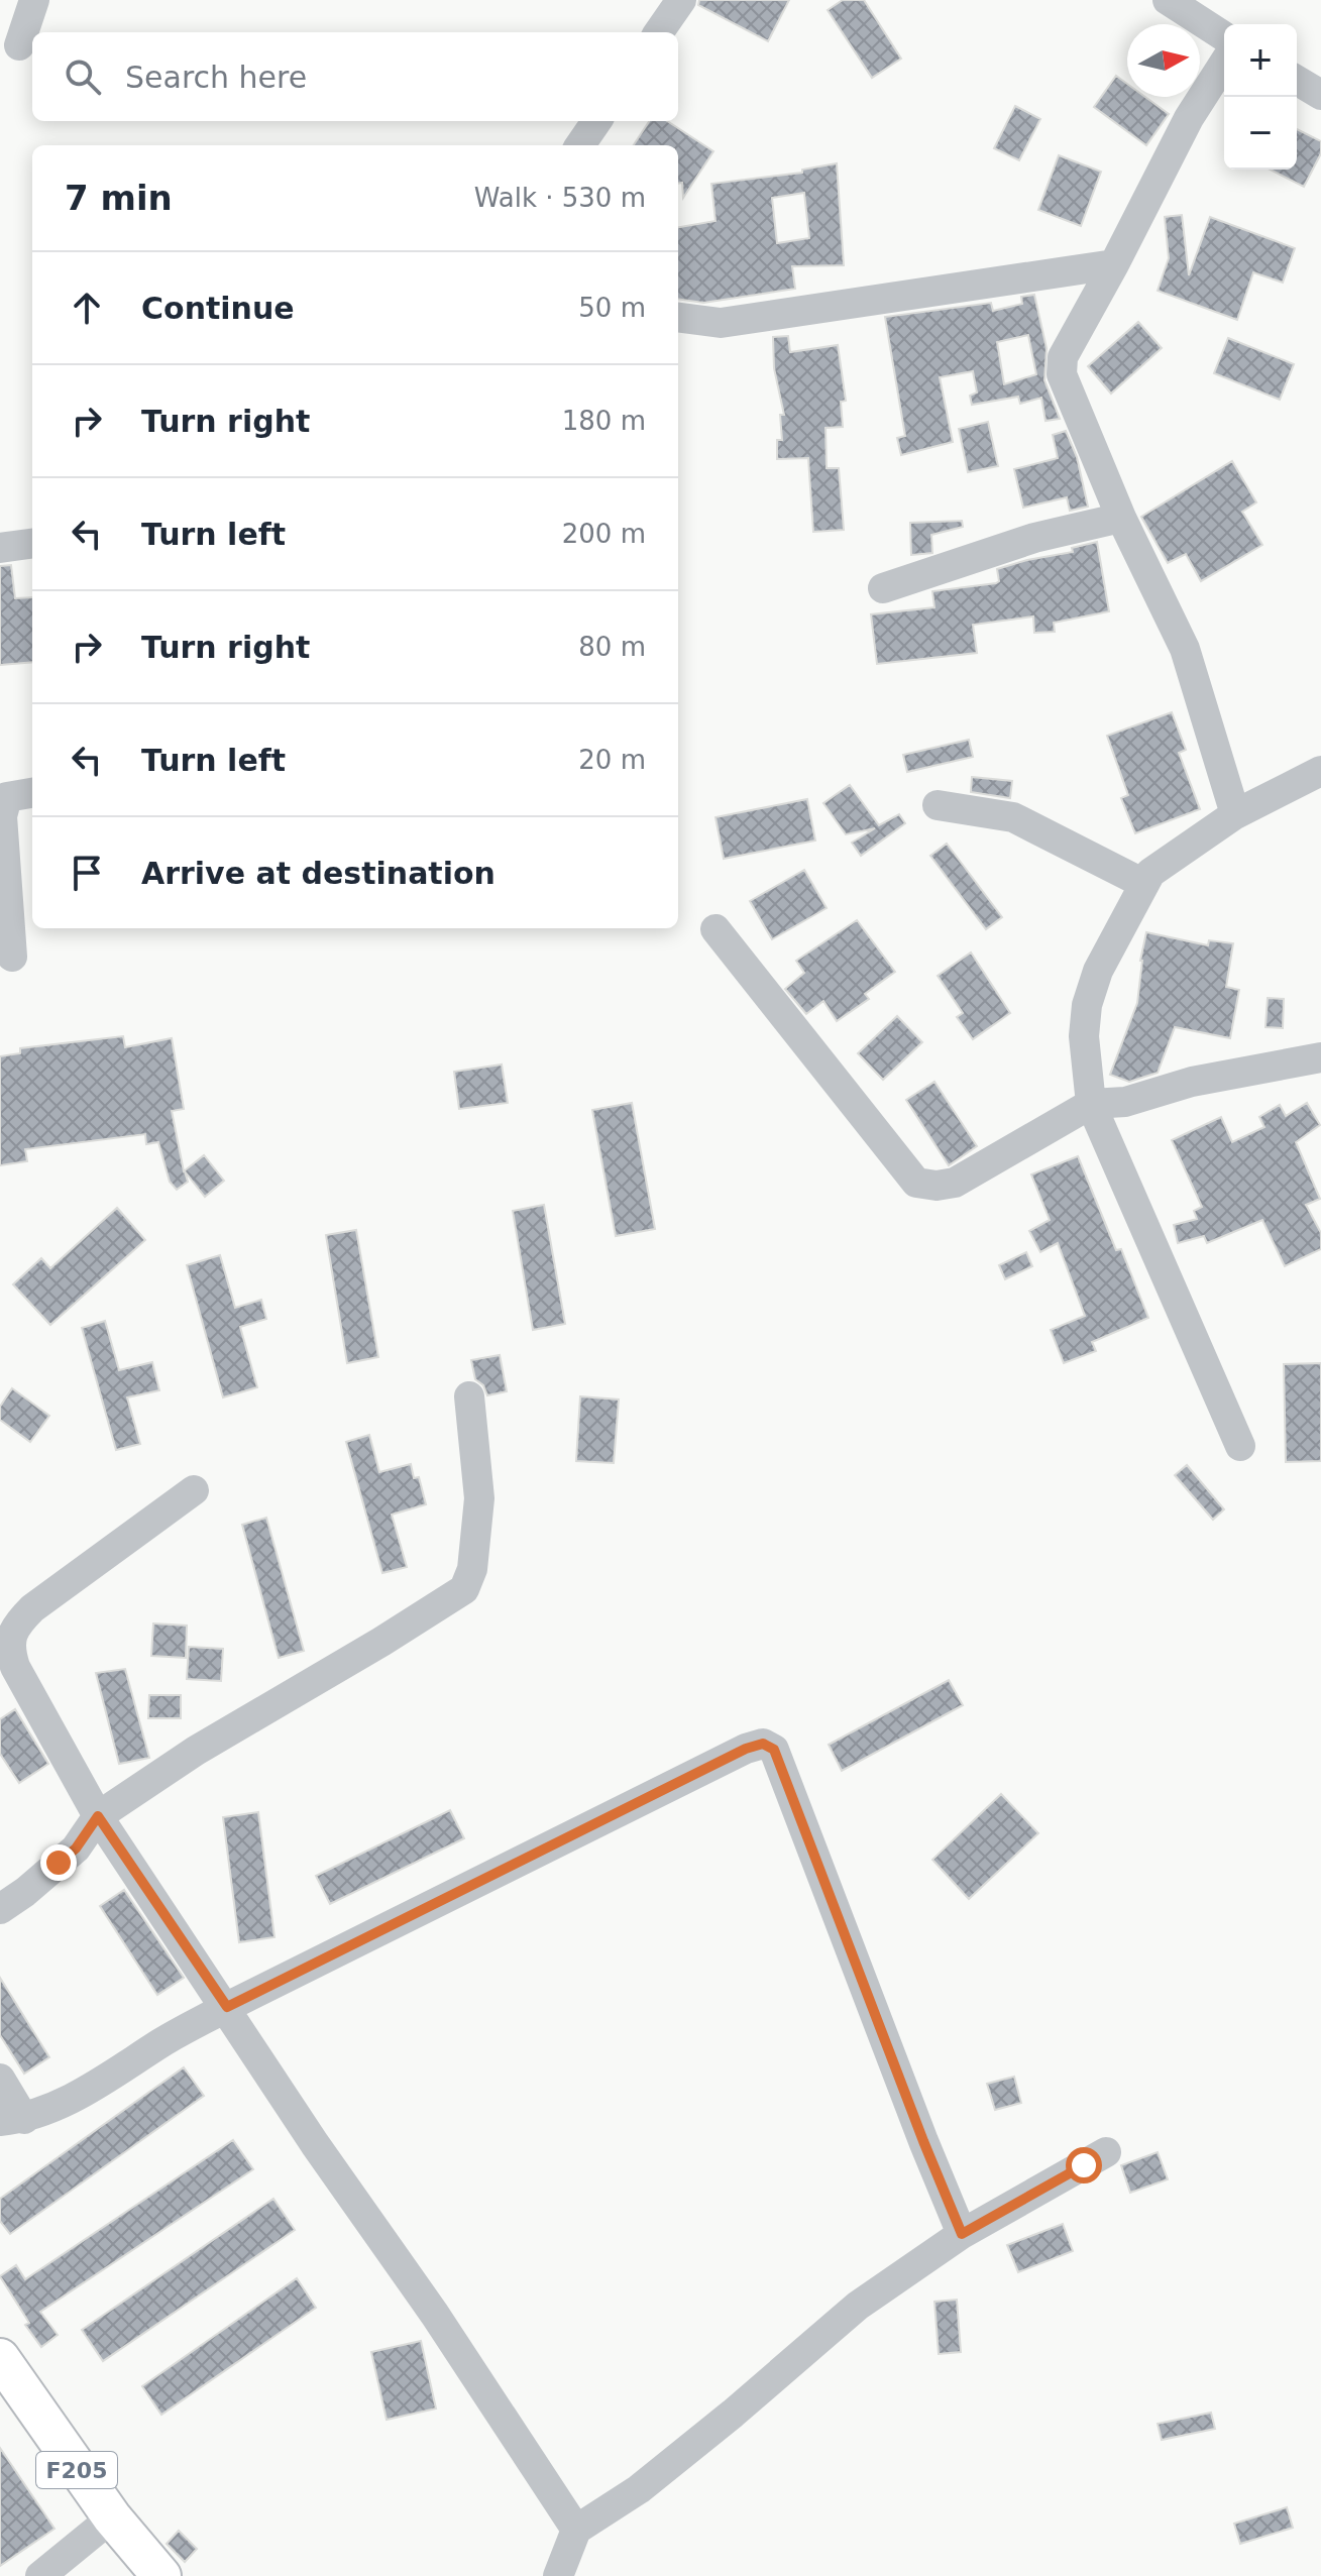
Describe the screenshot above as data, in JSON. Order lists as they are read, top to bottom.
{
  "streets": {
    "main road": ["F205"]
  },
  "north": "right",
  "page": {
    "map_buttons": ["+", "−"],
    "search": "Search here",
    "heading": ["7 min", "Walk · 530 m"],
    "list": [
      ["Continue", "50 m"],
      ["Turn right", "180 m"],
      ["Turn left", "200 m"],
      ["Turn right", "80 m"],
      ["Turn left", "20 m"],
      "Arrive at destination"
    ]
  }
}
